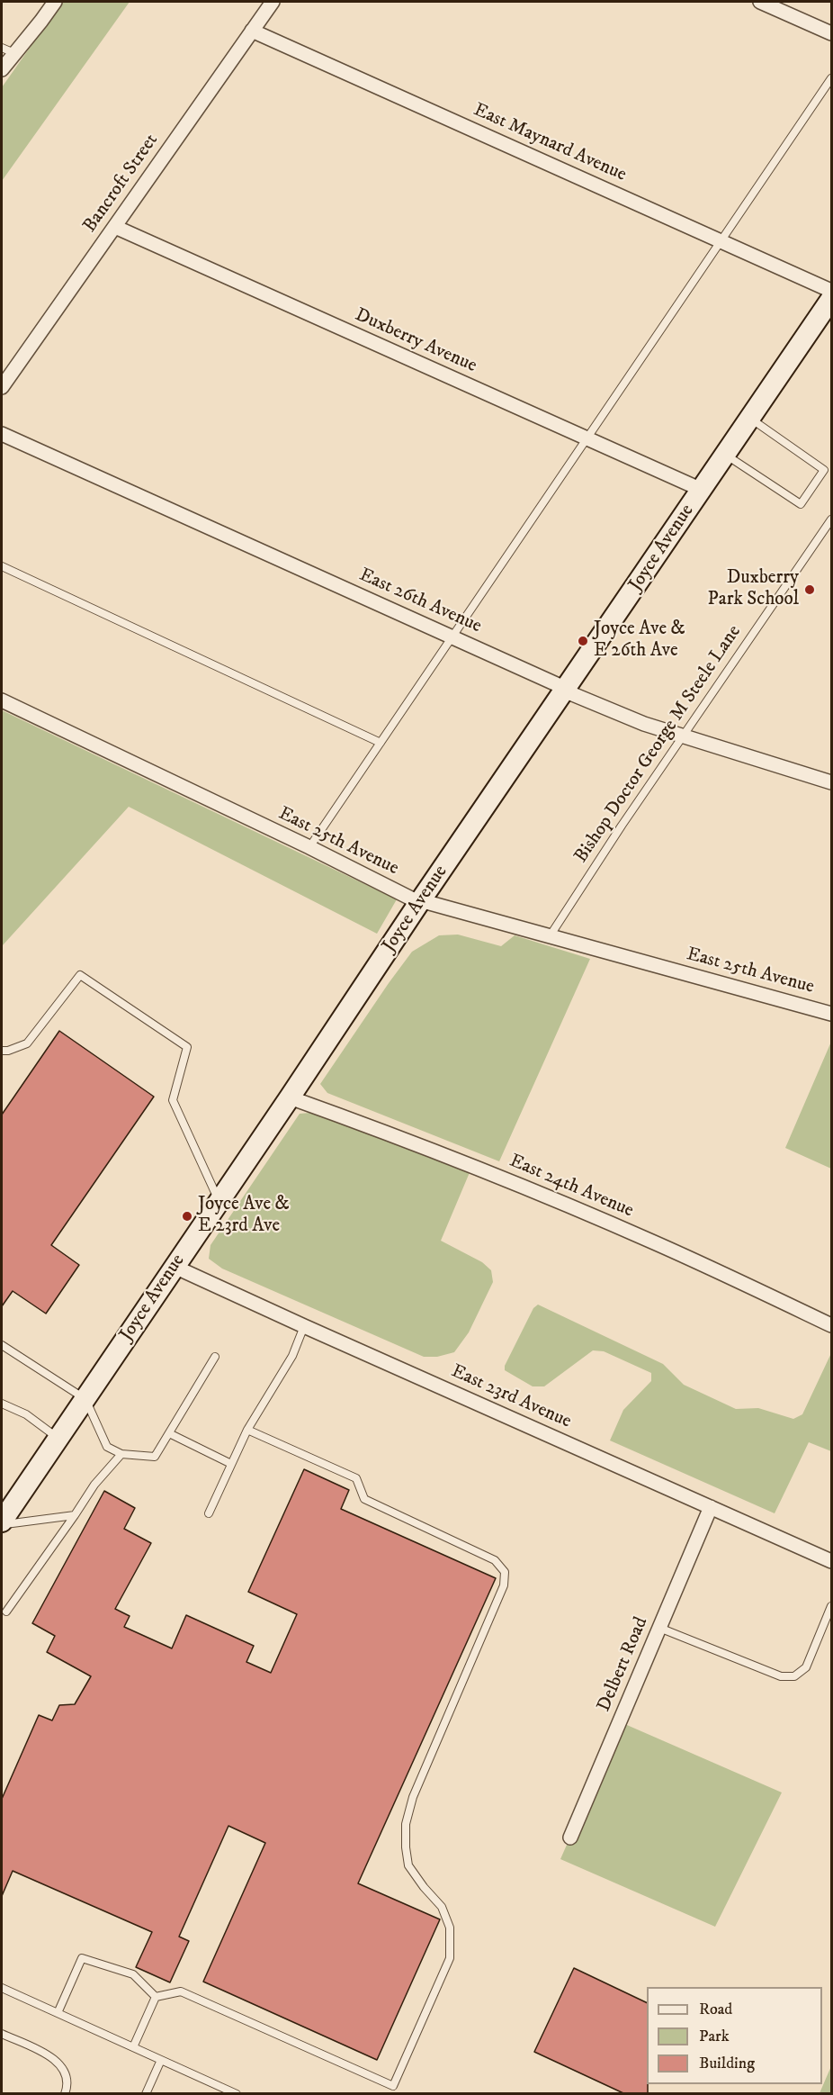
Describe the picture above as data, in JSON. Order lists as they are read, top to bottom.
{
  "streets": {
    "street": [
      "East Maynard Avenue",
      "Bancroft Street",
      "Duxberry Avenue",
      "Joyce Avenue",
      "East 26th Avenue",
      "East 25th Avenue",
      "East 24th Avenue",
      "East 23rd Avenue",
      "Delbert Road"
    ],
    "lane": ["Bishop Doctor George M Steele Lane"]
  },
  "crossings": [
    ["East Maynard Avenue", "Bancroft Street"],
    ["Bancroft Street", "Duxberry Avenue"],
    ["Duxberry Avenue", "Joyce Avenue"],
    ["Joyce Avenue", "East 26th Avenue"],
    ["Joyce Avenue", "East 25th Avenue"],
    ["Joyce Avenue", "East 24th Avenue"],
    ["Joyce Avenue", "East 23rd Avenue"],
    ["East 26th Avenue", "Bishop Doctor George M Steele Lane"],
    ["Bishop Doctor George M Steele Lane", "East 25th Avenue"],
    ["East 23rd Avenue", "Delbert Road"]
  ],
  "places": ["Duxberry Park School", "Joyce Ave & E 26th Ave", "Joyce Ave & E 23rd Ave"],
  "legend": ["Road", "Park", "Building"]
}
